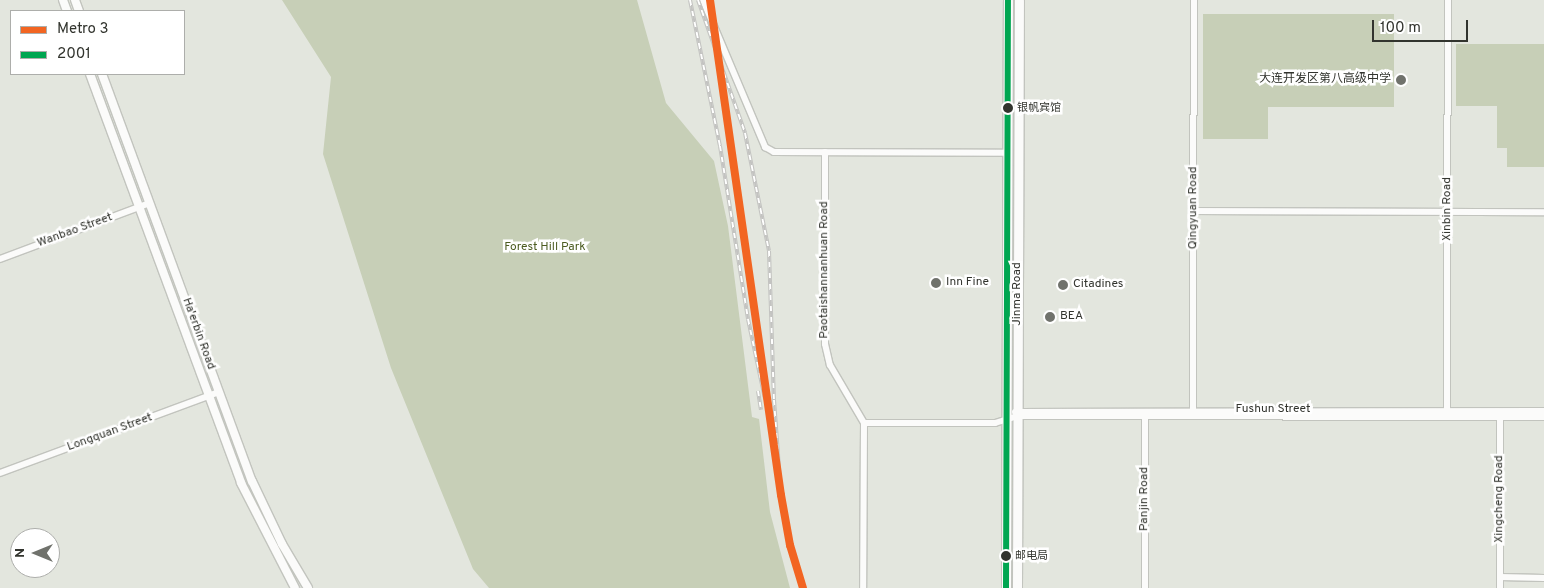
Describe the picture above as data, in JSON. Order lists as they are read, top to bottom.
{
  "streets": {
    "main road": ["Jinma Road"],
    "street": [
      "Qingyuan Road",
      "Xinbin Road",
      "Wanbao Street",
      "Paotaishannanhuan Road",
      "Ha'erbin Road",
      "Fushun Street",
      "Longquan Street",
      "Panjin Road",
      "Xingcheng Road"
    ]
  },
  "crossings": [
    ["Qingyuan Road", "Fushun Street"],
    ["Xinbin Road", "Fushun Street"],
    ["Wanbao Street", "Ha'erbin Road"],
    ["Paotaishannanhuan Road", "Fushun Street"],
    ["Jinma Road", "Fushun Street"],
    ["Ha'erbin Road", "Longquan Street"],
    ["Fushun Street", "Panjin Road"],
    ["Fushun Street", "Xingcheng Road"]
  ],
  "parks": ["Forest Hill Park"],
  "places": [
    "大连开发区第八高级中学",
    "银帆宾馆",
    "Inn Fine",
    "Citadines",
    "BEA",
    "邮电局"
  ],
  "lines": ["metro line 3", "transit line 2001"],
  "legend": ["Metro 3", "2001"],
  "scale_bar": "100 m",
  "north": "left"
}
